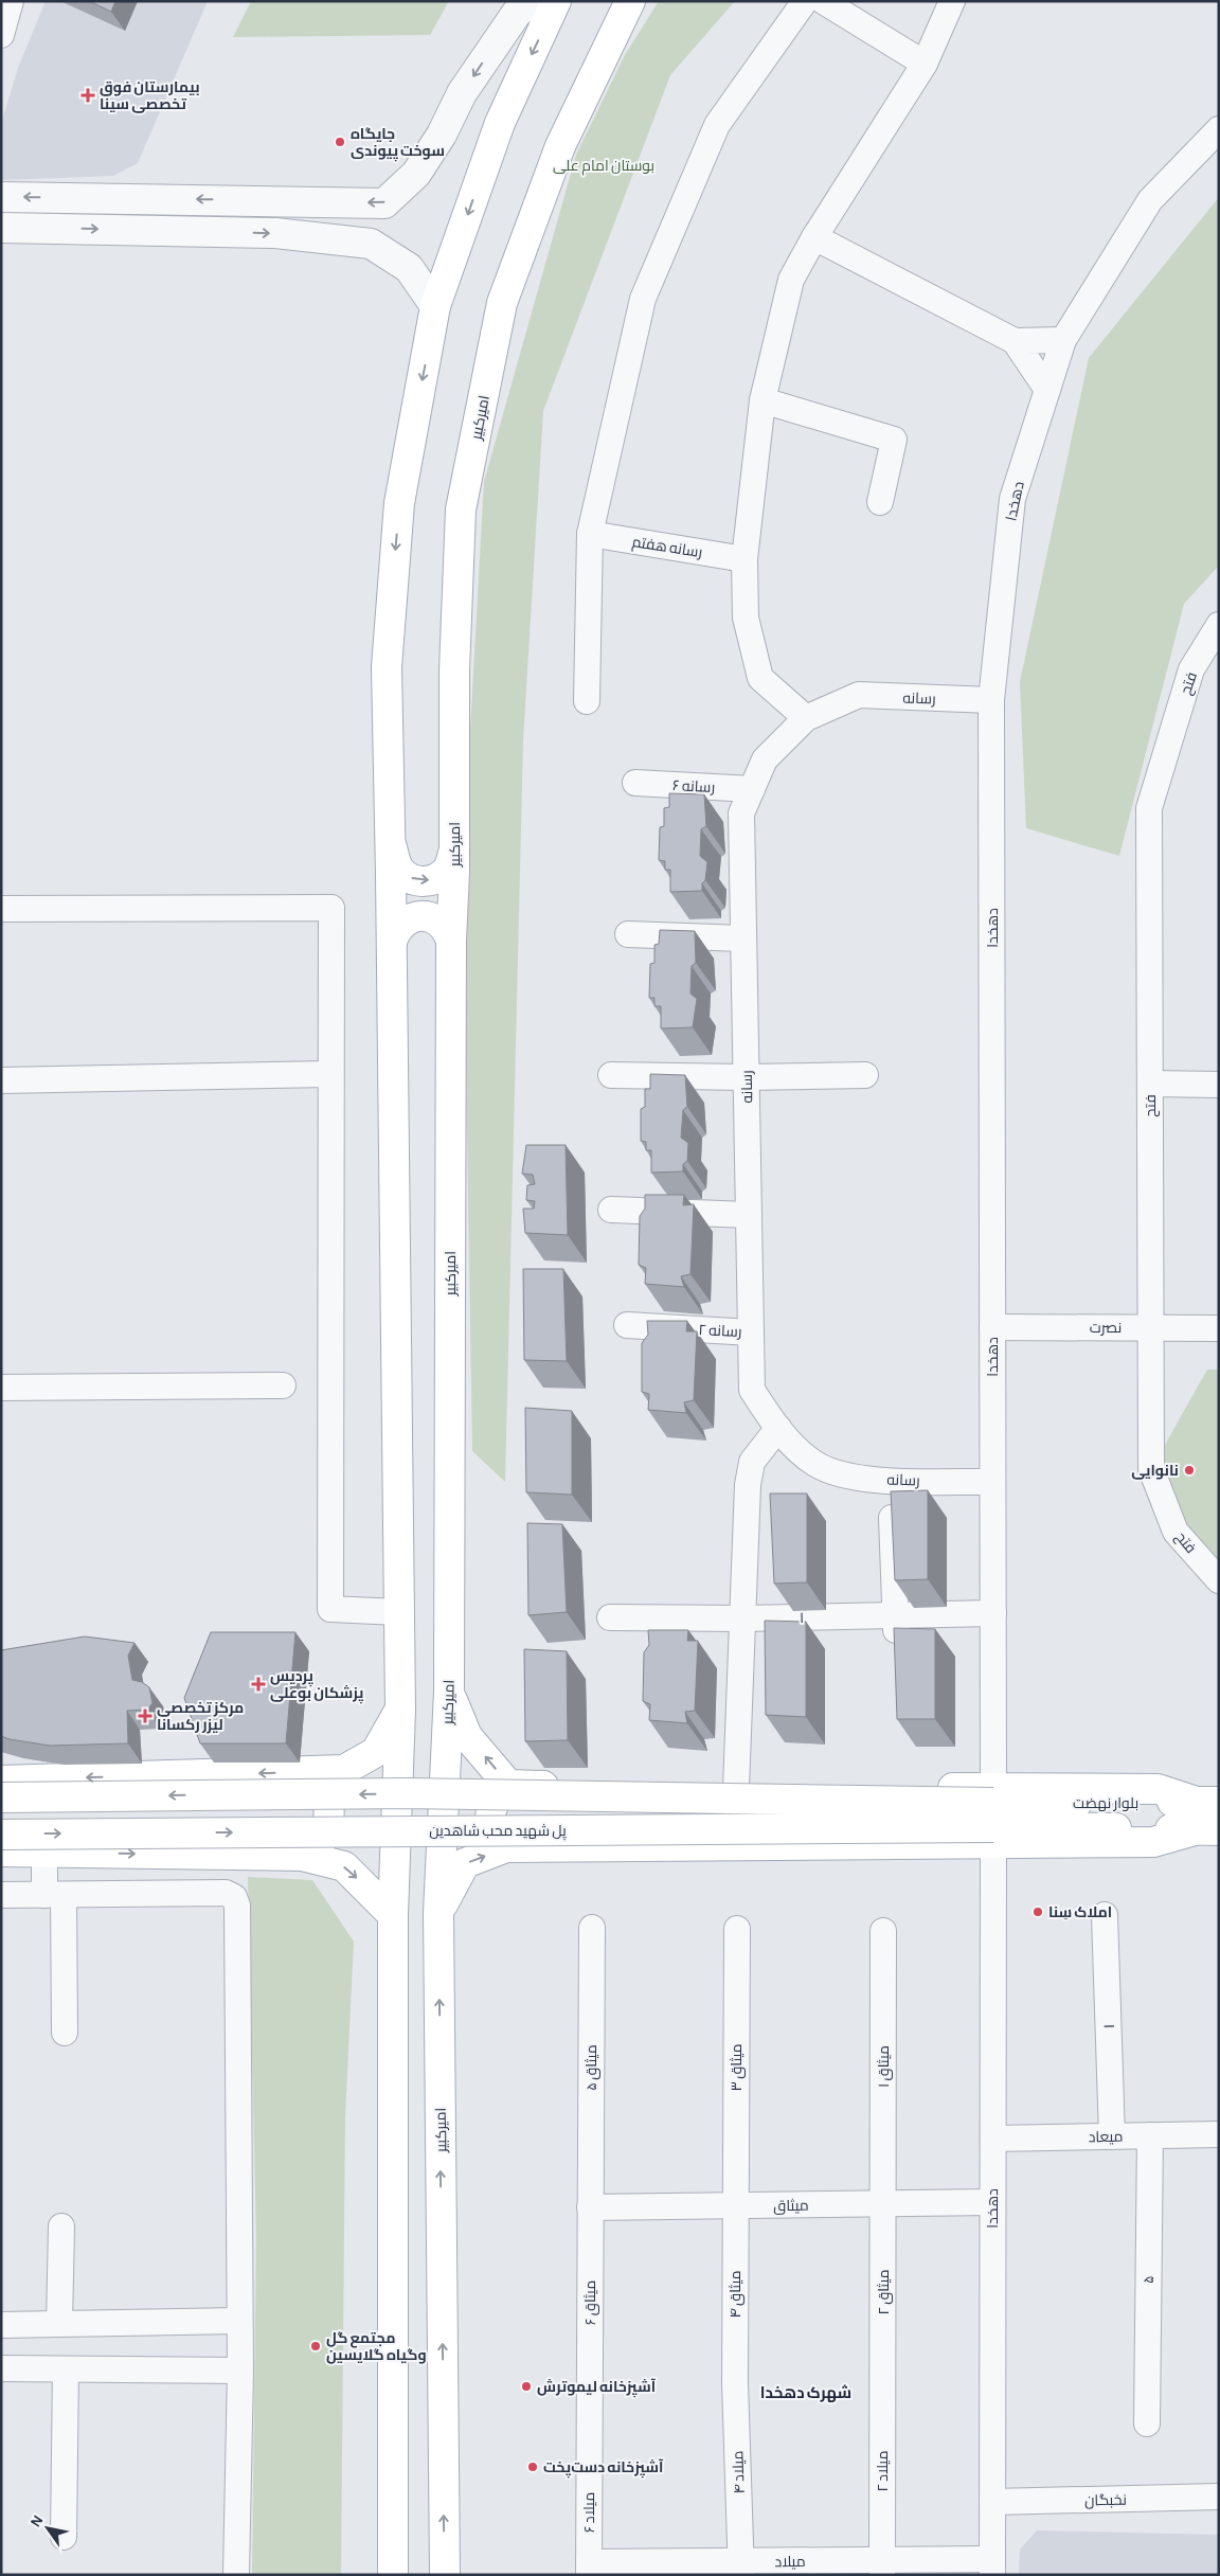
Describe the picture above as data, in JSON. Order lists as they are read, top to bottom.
{
  "streets": {
    "main road": ["امیرکبیر", "بلوار نهضت", "پل شهید محب شاهدین"],
    "street": [
      "دهخدا",
      "رسانه هفتم",
      "فتح",
      "رسانه",
      "رسانه ۶",
      "نصرت",
      "رسانه ۲",
      "۱",
      "میثاق ۱",
      "میثاق ۵",
      "میثاق ۳",
      "میعاد",
      "میثاق",
      "۵",
      "میثاق ۲",
      "میثاق ۴",
      "میثاق ۶",
      "میلاد ۲",
      "میلاد ۴",
      "نخبگان",
      "میلاد ۶",
      "میلاد"
    ]
  },
  "crossings": [
    ["دهخدا", "رسانه"],
    ["دهخدا", "نصرت"],
    ["دهخدا", "۱"],
    ["دهخدا", "بلوار نهضت"],
    ["دهخدا", "پل شهید محب شاهدین"],
    ["دهخدا", "میعاد"],
    ["دهخدا", "میثاق"],
    ["دهخدا", "نخبگان"],
    ["دهخدا", "میلاد"],
    ["فتح", "نصرت"],
    ["رسانه", "رسانه ۶"],
    ["رسانه", "رسانه ۲"],
    ["۱", "میعاد"],
    ["بلوار نهضت", "پل شهید محب شاهدین"],
    ["میثاق ۱", "میثاق"],
    ["میثاق ۱", "میثاق ۲"],
    ["میثاق ۵", "میثاق"],
    ["میثاق ۵", "میثاق ۶"],
    ["میثاق ۳", "میثاق"],
    ["میثاق ۳", "میثاق ۴"],
    ["میعاد", "۵"],
    ["میثاق", "میثاق ۲"],
    ["میثاق", "میثاق ۴"],
    ["میثاق", "میثاق ۶"],
    ["میثاق ۲", "میلاد ۲"],
    ["میثاق ۴", "میلاد ۴"],
    ["میثاق ۶", "میلاد ۶"],
    ["میلاد ۲", "میلاد"],
    ["میلاد ۴", "میلاد"],
    ["میلاد ۶", "میلاد"]
  ],
  "districts": ["شهرک دهخدا"],
  "parks": ["بوستان امام علی"],
  "places": {
    "health": ["بیمارستان فوق تخصصی سینا", "پردیس پزشکان بوعلی", "مرکز تخصصی لیزر رکسانا"],
    "other": [
      "جایگاه سوخت پیوندی",
      "نانوایی",
      "املاک سِنا",
      "مجتمع گل وگیاه گلایسین",
      "آشپزخانه لیموترش",
      "آشپزخانه دست‌پخت"
    ]
  },
  "north": "top left"
}
